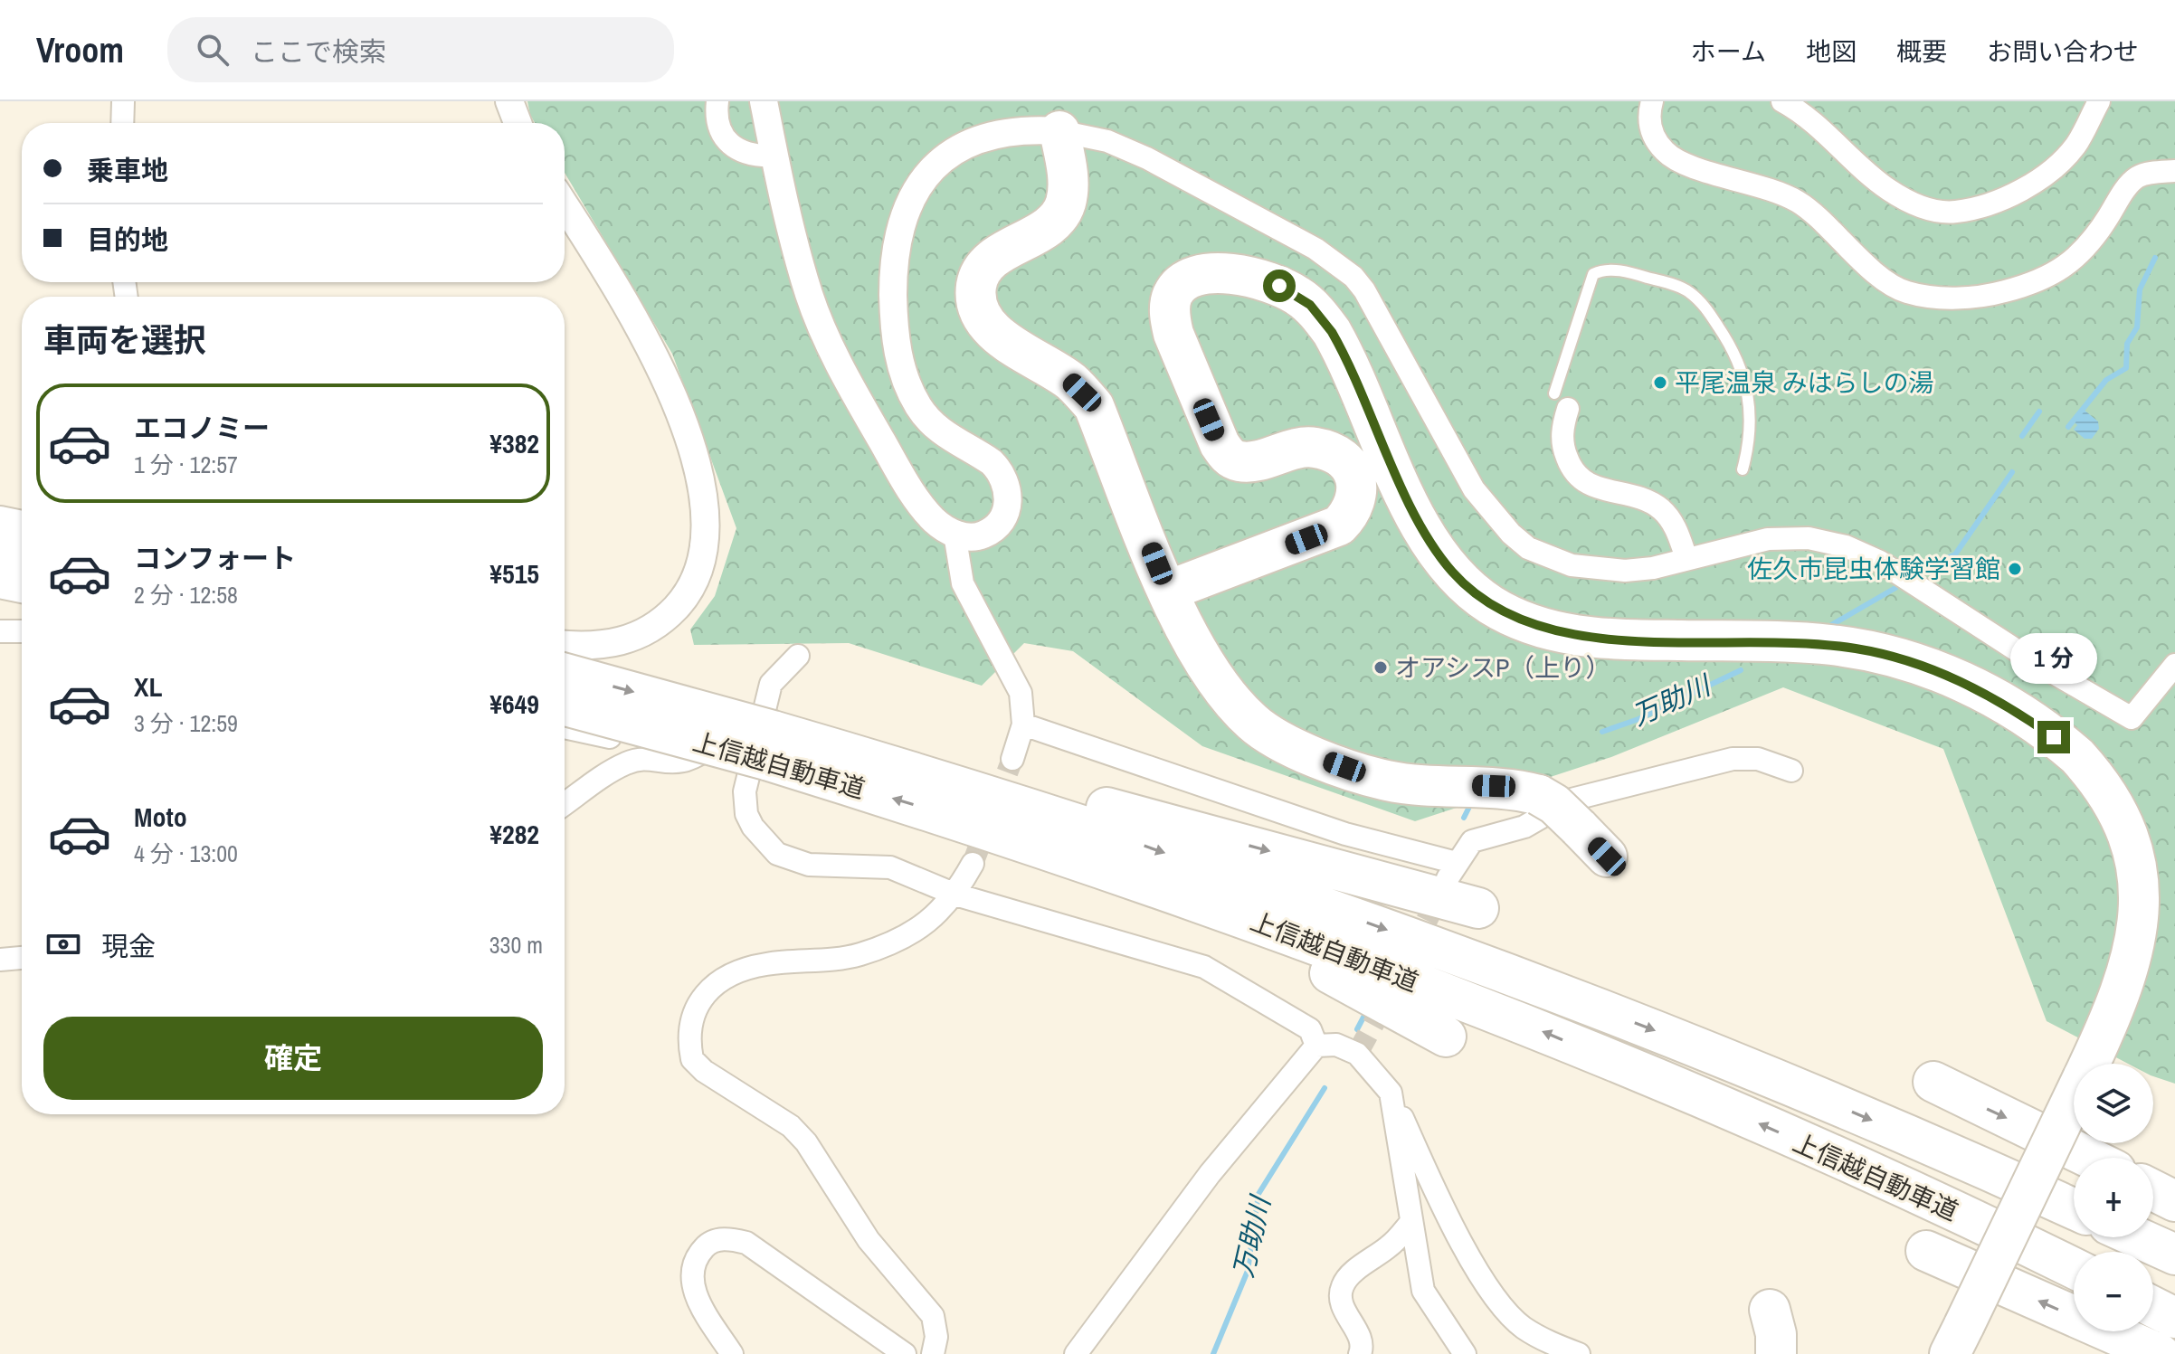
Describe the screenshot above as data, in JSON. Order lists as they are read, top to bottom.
{
  "streets": {
    "highway": ["上信越自動車道"]
  },
  "water": ["万助川"],
  "places": ["平尾温泉 みはらしの湯", "佐久市昆虫体験学習館", "オアシスP（上り）"],
  "page": {
    "header": "Vroom",
    "search": "ここで検索",
    "nav": [
      "ホーム",
      "地図",
      "概要",
      "お問い合わせ"
    ],
    "banner": ["乗車地", "目的地"],
    "heading": "車両を選択",
    "list": [
      {
        "name": "エコノミー",
        "note": "1 分 · 12:57",
        "value": "¥382"
      },
      {
        "name": "コンフォート",
        "note": "2 分 · 12:58",
        "value": "¥515"
      },
      {
        "name": "XL",
        "note": "3 分 · 12:59",
        "value": "¥649"
      },
      {
        "name": "Moto",
        "note": "4 分 · 13:00",
        "value": "¥282"
      }
    ],
    "bubble": "1 分",
    "pay": ["現金", "330 m"],
    "buttons": "確定",
    "map_buttons": ["+", "−"]
  }
}
